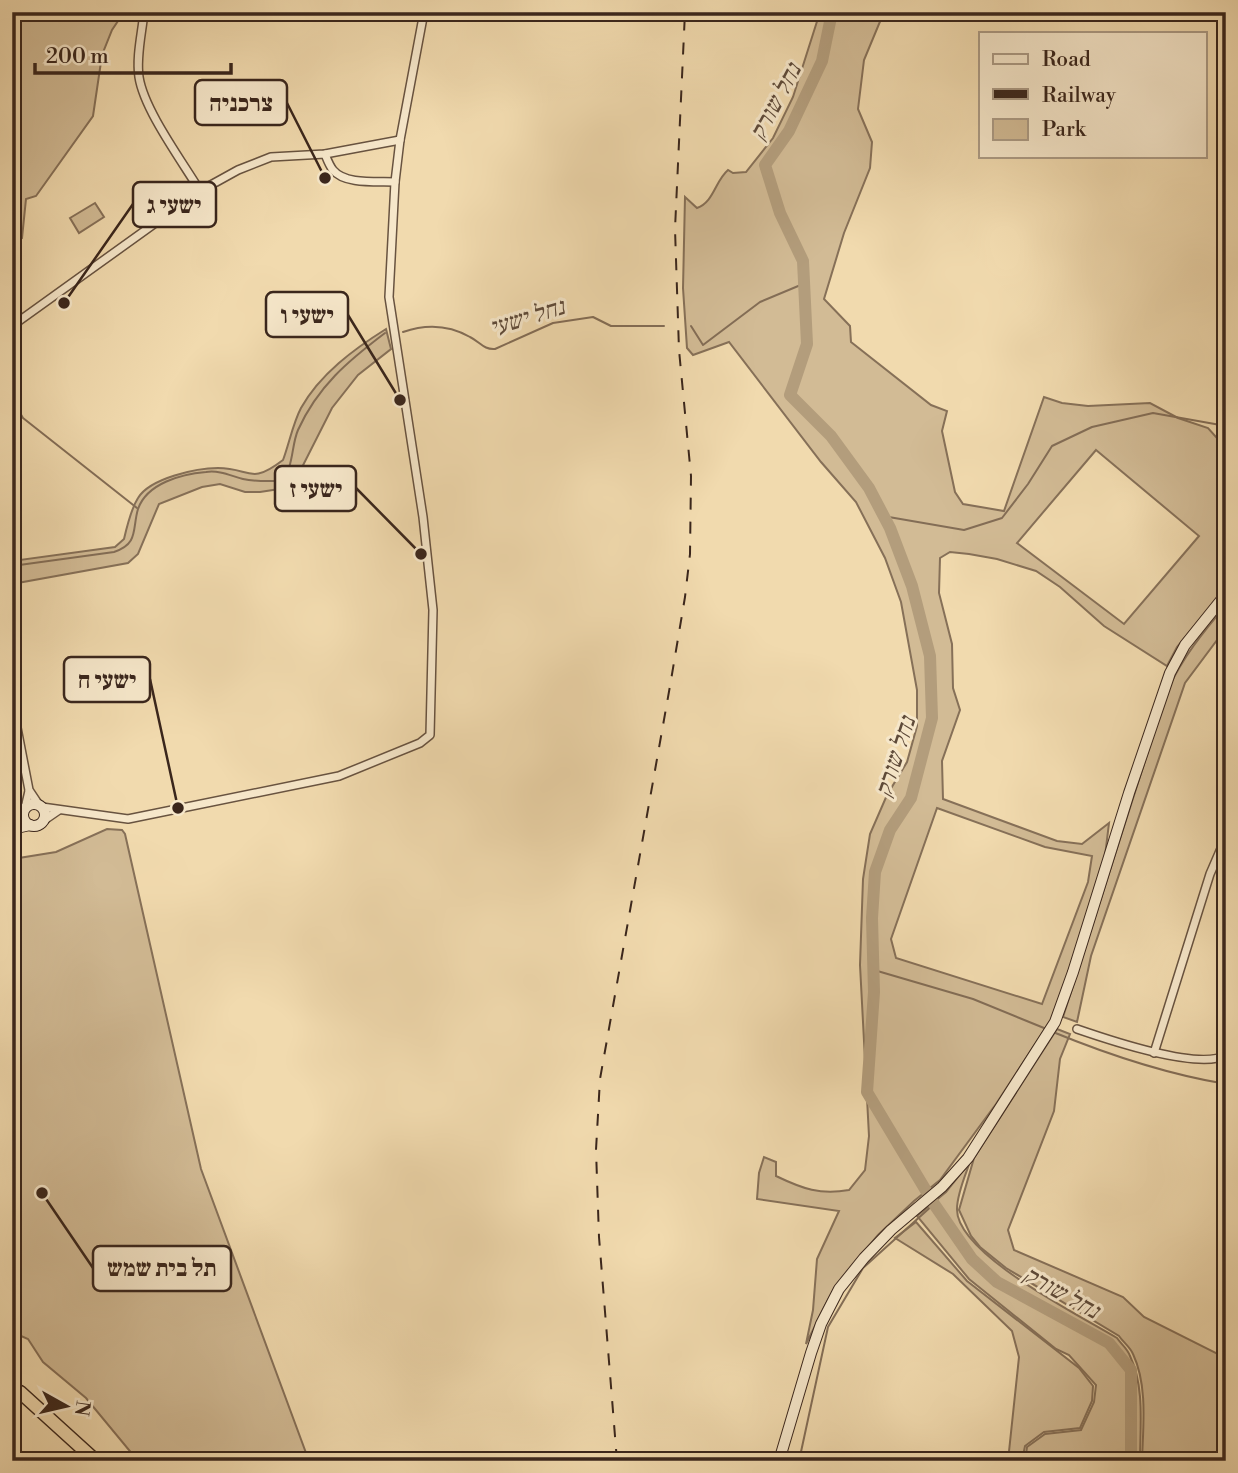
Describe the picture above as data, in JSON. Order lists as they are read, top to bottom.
{
  "water": ["נחל שורק", "נחל ישעי"],
  "places": [
    "צרכניה",
    "ישעי ג",
    "ישעי ו",
    "ישעי ז",
    "ישעי ח",
    "תל בית שמש"
  ],
  "legend": ["Road", "Railway", "Park"],
  "scale_bar": "200 m",
  "north": "right"
}
